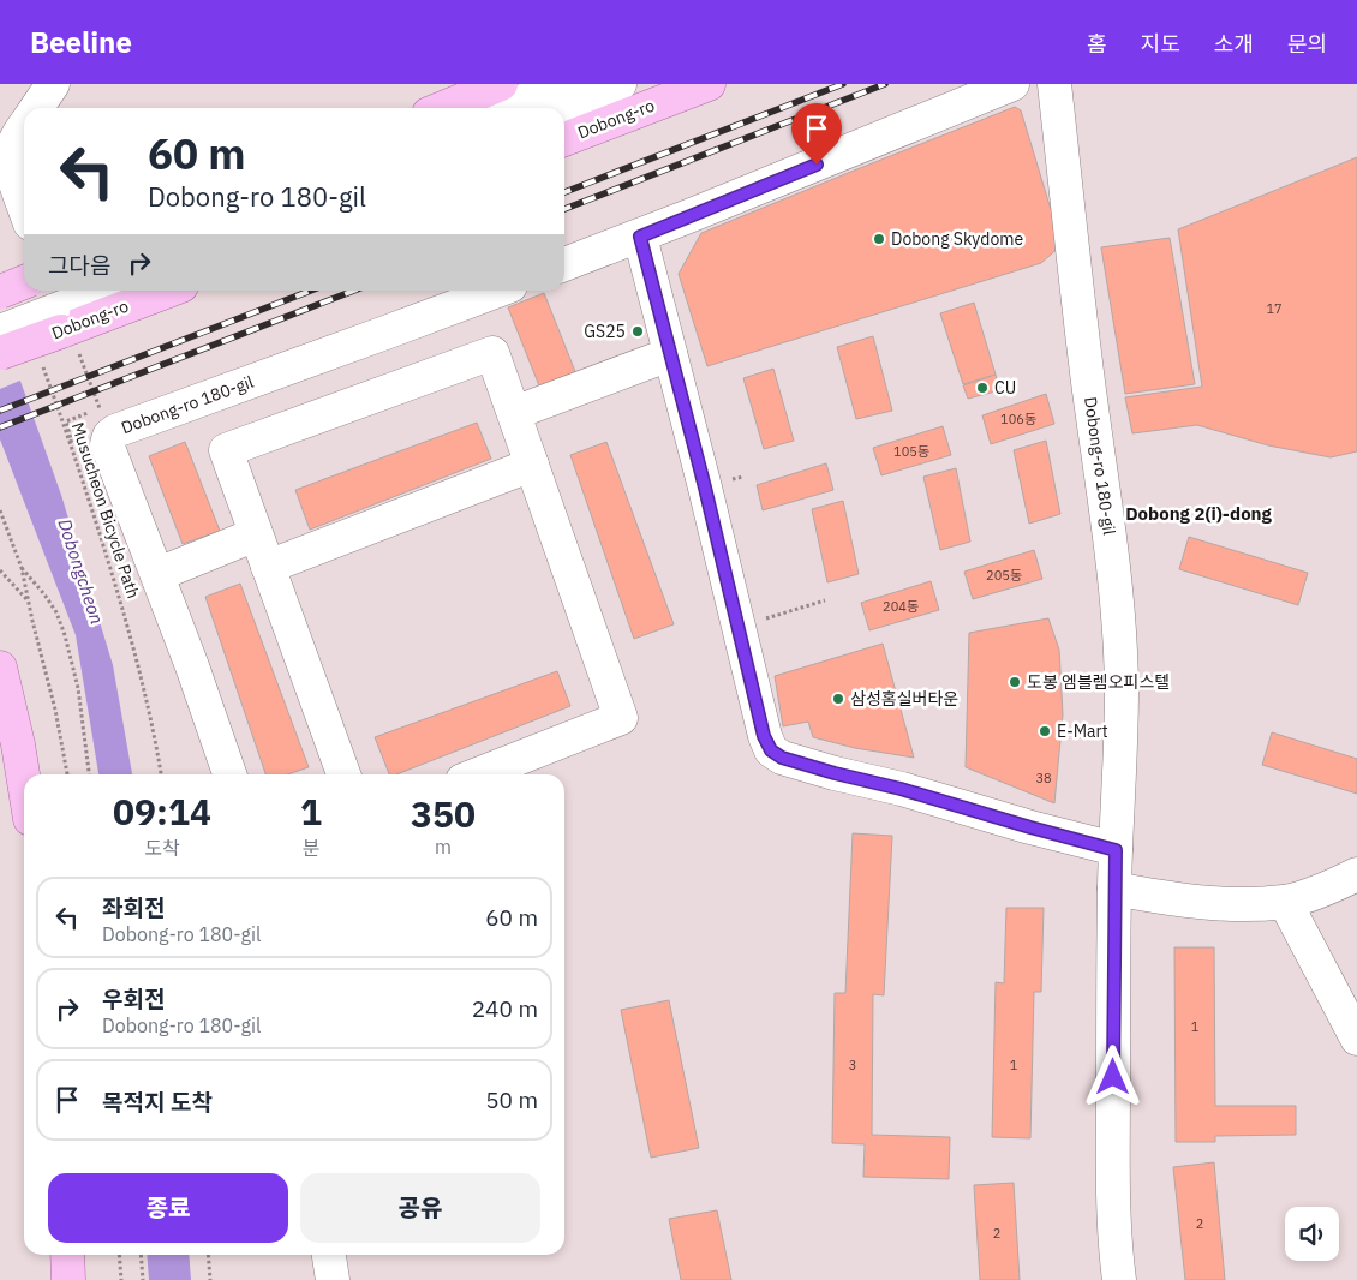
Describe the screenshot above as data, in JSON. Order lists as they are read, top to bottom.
{
  "streets": {
    "main road": ["Dobong-ro"],
    "street": ["Dobong-ro 180-gil"],
    "path": ["Musucheon Bicycle Path"]
  },
  "districts": ["Dobong 2(i)-dong"],
  "water": ["Dobongcheon"],
  "places": [
    "Dobong Skydome",
    "GS25",
    "CU",
    "도봉 엠블렘오피스텔",
    "삼성홈실버타운",
    "E-Mart"
  ],
  "house_numbers": [
    "17",
    "106동",
    "105동",
    "205동",
    "204동",
    "38",
    "1",
    "3",
    "1",
    "2",
    "2"
  ],
  "page": {
    "header": "Beeline",
    "nav": [
      "홈",
      "지도",
      "소개",
      "문의"
    ],
    "turn": ["60 m", "Dobong-ro 180-gil"],
    "then": "그다음",
    "eta": [
      "09:14",
      "도착",
      "1",
      "분",
      "350",
      "m"
    ],
    "list": [
      {
        "name": "좌회전",
        "note": "Dobong-ro 180-gil",
        "value": "60 m"
      },
      {
        "name": "우회전",
        "note": "Dobong-ro 180-gil",
        "value": "240 m"
      },
      {
        "name": "목적지 도착",
        "value": "50 m"
      }
    ],
    "buttons": ["종료", "공유"]
  }
}
